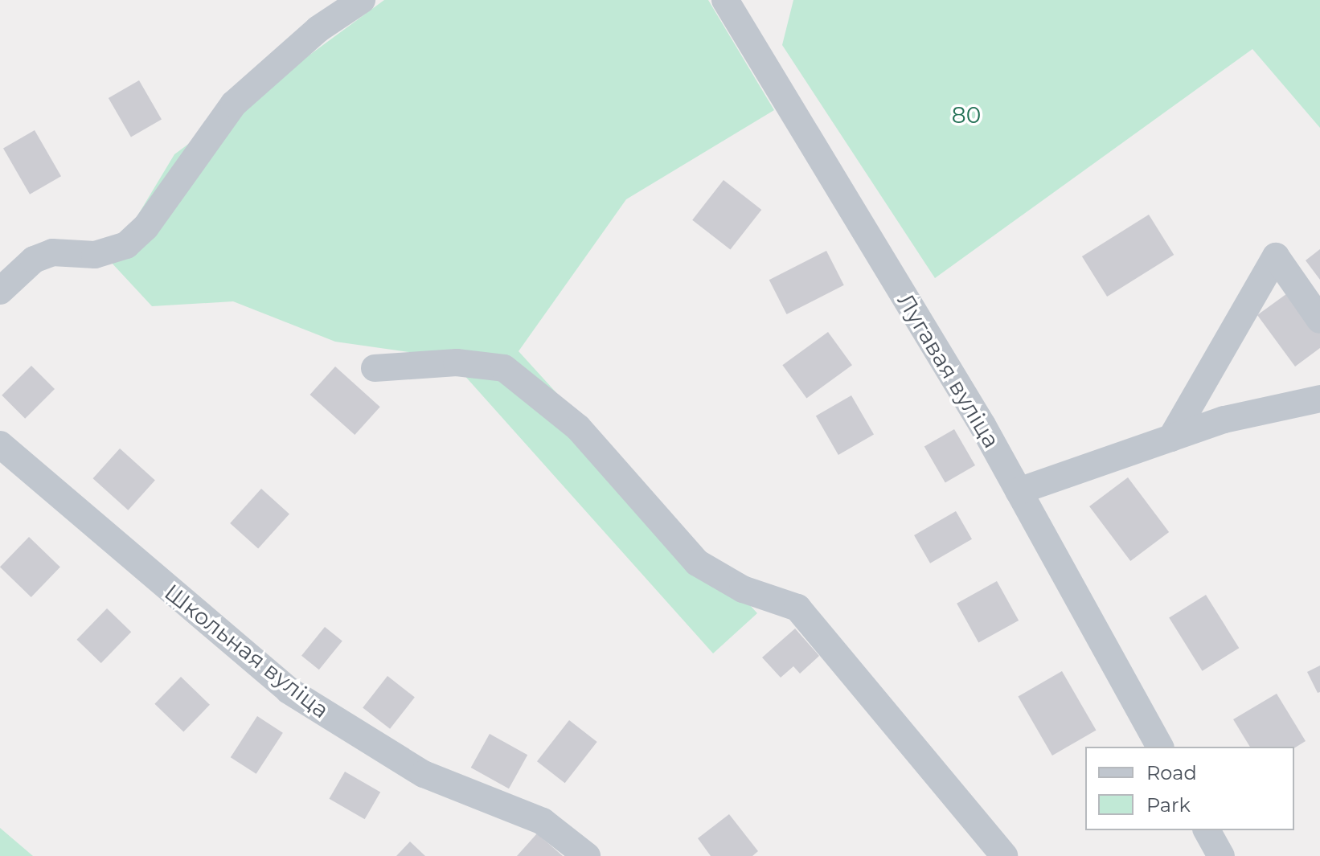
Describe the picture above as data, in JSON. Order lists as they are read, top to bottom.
{
  "streets": {
    "street": ["Лугавая вуліца", "Школьная вуліца"]
  },
  "parks": ["80"],
  "legend": ["Road", "Park"]
}
